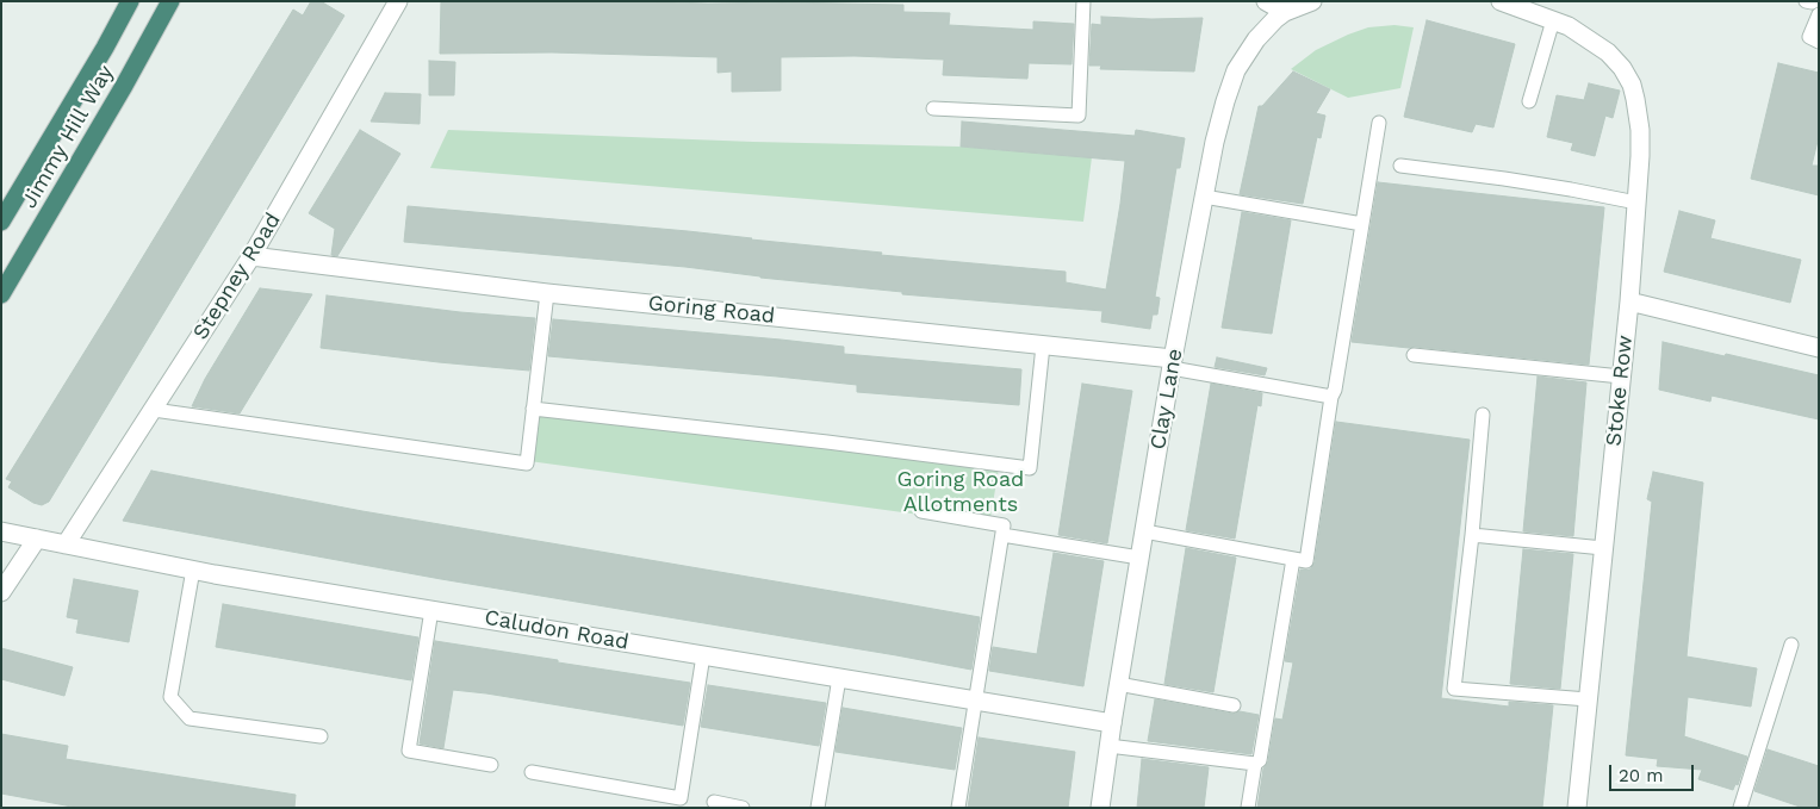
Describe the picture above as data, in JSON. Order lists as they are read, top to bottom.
{
  "streets": {
    "highway": ["Jimmy Hill Way"],
    "street": [
      "Stepney Road",
      "Goring Road",
      "Stoke Row",
      "Clay Lane",
      "Caludon Road"
    ]
  },
  "crossings": [
    ["Stepney Road", "Goring Road"],
    ["Stepney Road", "Caludon Road"],
    ["Goring Road", "Clay Lane"],
    ["Clay Lane", "Caludon Road"]
  ],
  "parks": ["Goring Road Allotments"],
  "scale_bar": "20 m"
}
